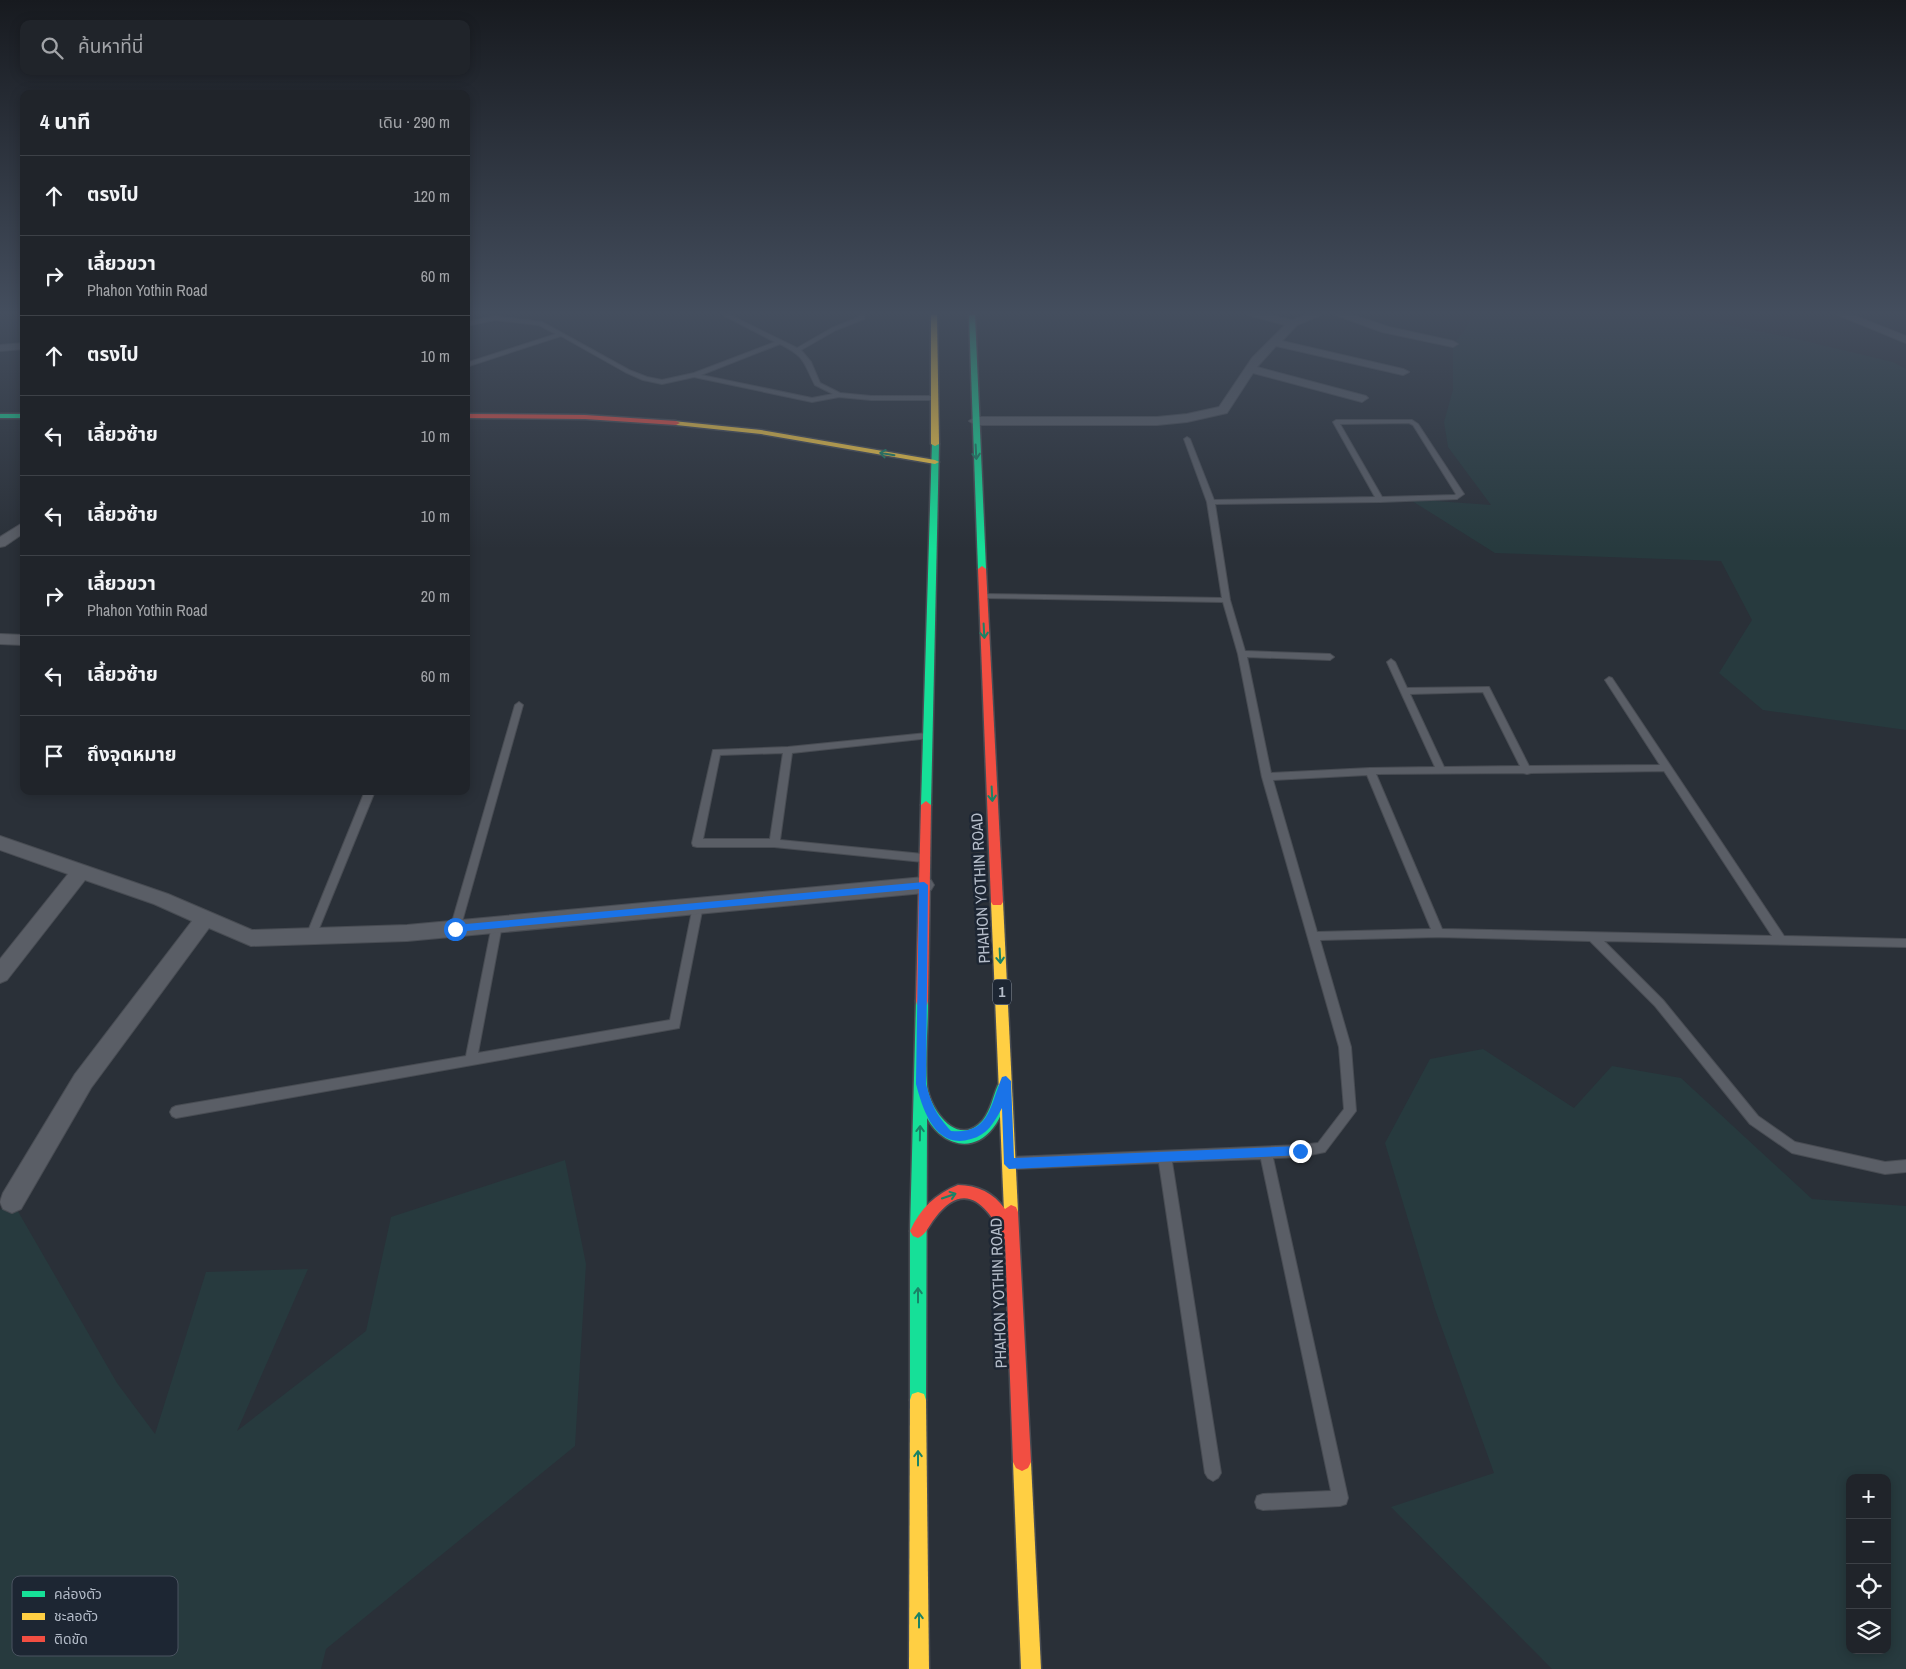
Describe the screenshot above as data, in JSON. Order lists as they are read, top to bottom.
{
  "streets": {
    "main road": ["PHAHON YOTHIN ROAD", "1"]
  },
  "legend": ["คล่องตัว", "ชะลอตัว", "ติดขัด"],
  "page": {
    "search": "ค้นหาที่นี่",
    "heading": ["4 นาที", "เดิน · 290 m"],
    "list": [
      ["ตรงไป", "120 m"],
      ["เลี้ยวขวา", "Phahon Yothin Road", "60 m"],
      ["ตรงไป", "10 m"],
      ["เลี้ยวซ้าย", "10 m"],
      ["เลี้ยวซ้าย", "10 m"],
      ["เลี้ยวขวา", "Phahon Yothin Road", "20 m"],
      ["เลี้ยวซ้าย", "60 m"],
      "ถึงจุดหมาย"
    ],
    "map_buttons": ["+", "−"]
  }
}
